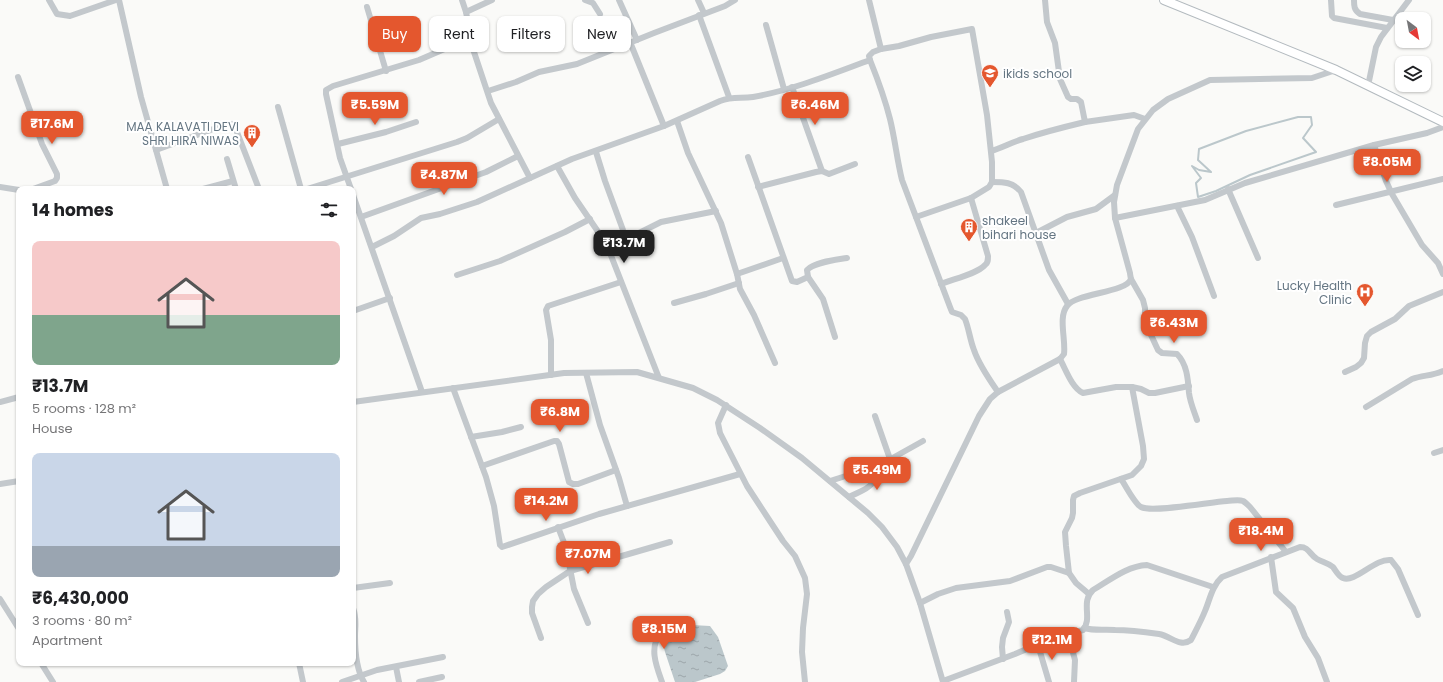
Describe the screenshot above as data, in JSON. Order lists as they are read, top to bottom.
{
  "places": {
    "school or university": ["ikids school"],
    "building": ["MAA KALAVATI DEVI SHRI HIRA NIWAS", "shakeel bihari house"],
    "hospital": ["Lucky Health Clinic"]
  },
  "north": "bottom right",
  "page": {
    "chip": [
      "Buy",
      "Rent",
      "Filters",
      "New"
    ],
    "price": [
      "₹5.59M",
      "₹6.46M",
      "₹17.6M",
      "₹8.05M",
      "₹4.87M",
      "₹13.7M",
      "₹6.43M",
      "₹6.8M",
      "₹5.49M",
      "₹14.2M",
      "₹18.4M",
      "₹7.07M",
      "₹8.15M",
      "₹12.1M"
    ],
    "heading": "14 homes",
    "list": [
      {
        "name": "₹13.7M",
        "note": "5 rooms · 128 m² · House"
      },
      {
        "name": "₹6,430,000",
        "note": "3 rooms · 80 m² · Apartment"
      }
    ]
  }
}
